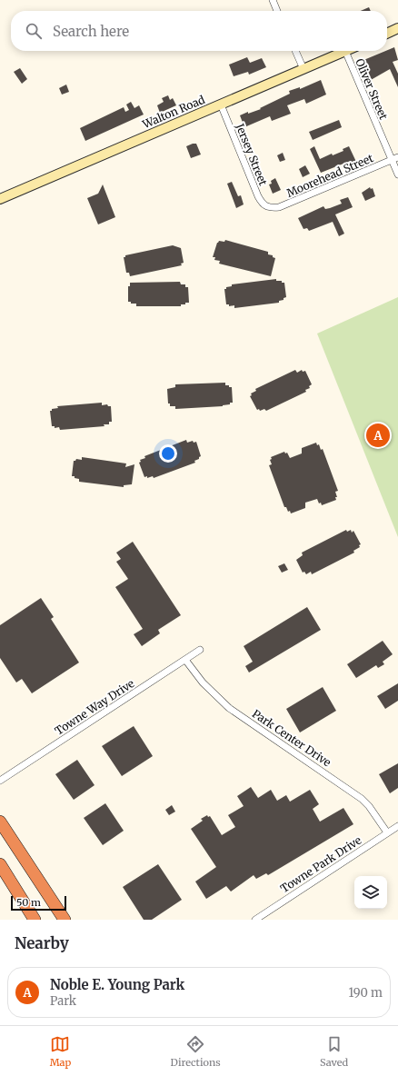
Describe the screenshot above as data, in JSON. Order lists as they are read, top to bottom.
{
  "streets": {
    "street": [
      "Oliver Street",
      "Walton Road",
      "Jersey Street",
      "Moorehead Street",
      "Towne Way Drive",
      "Park Center Drive",
      "Towne Park Drive"
    ]
  },
  "crossings": [
    ["Oliver Street", "Walton Road"],
    ["Oliver Street", "Moorehead Street"],
    ["Walton Road", "Jersey Street"],
    ["Jersey Street", "Moorehead Street"],
    ["Towne Way Drive", "Park Center Drive"],
    ["Park Center Drive", "Towne Park Drive"]
  ],
  "scale_bar": "50 m",
  "page": {
    "search": "Search here",
    "pins": "A",
    "scale": "50 m",
    "heading": "Nearby",
    "list": [
      {
        "mark": "A",
        "name": "Noble E. Young Park",
        "note": "Park",
        "value": "190 m"
      }
    ],
    "nav": ["Map", "Directions", "Saved"]
  }
}
